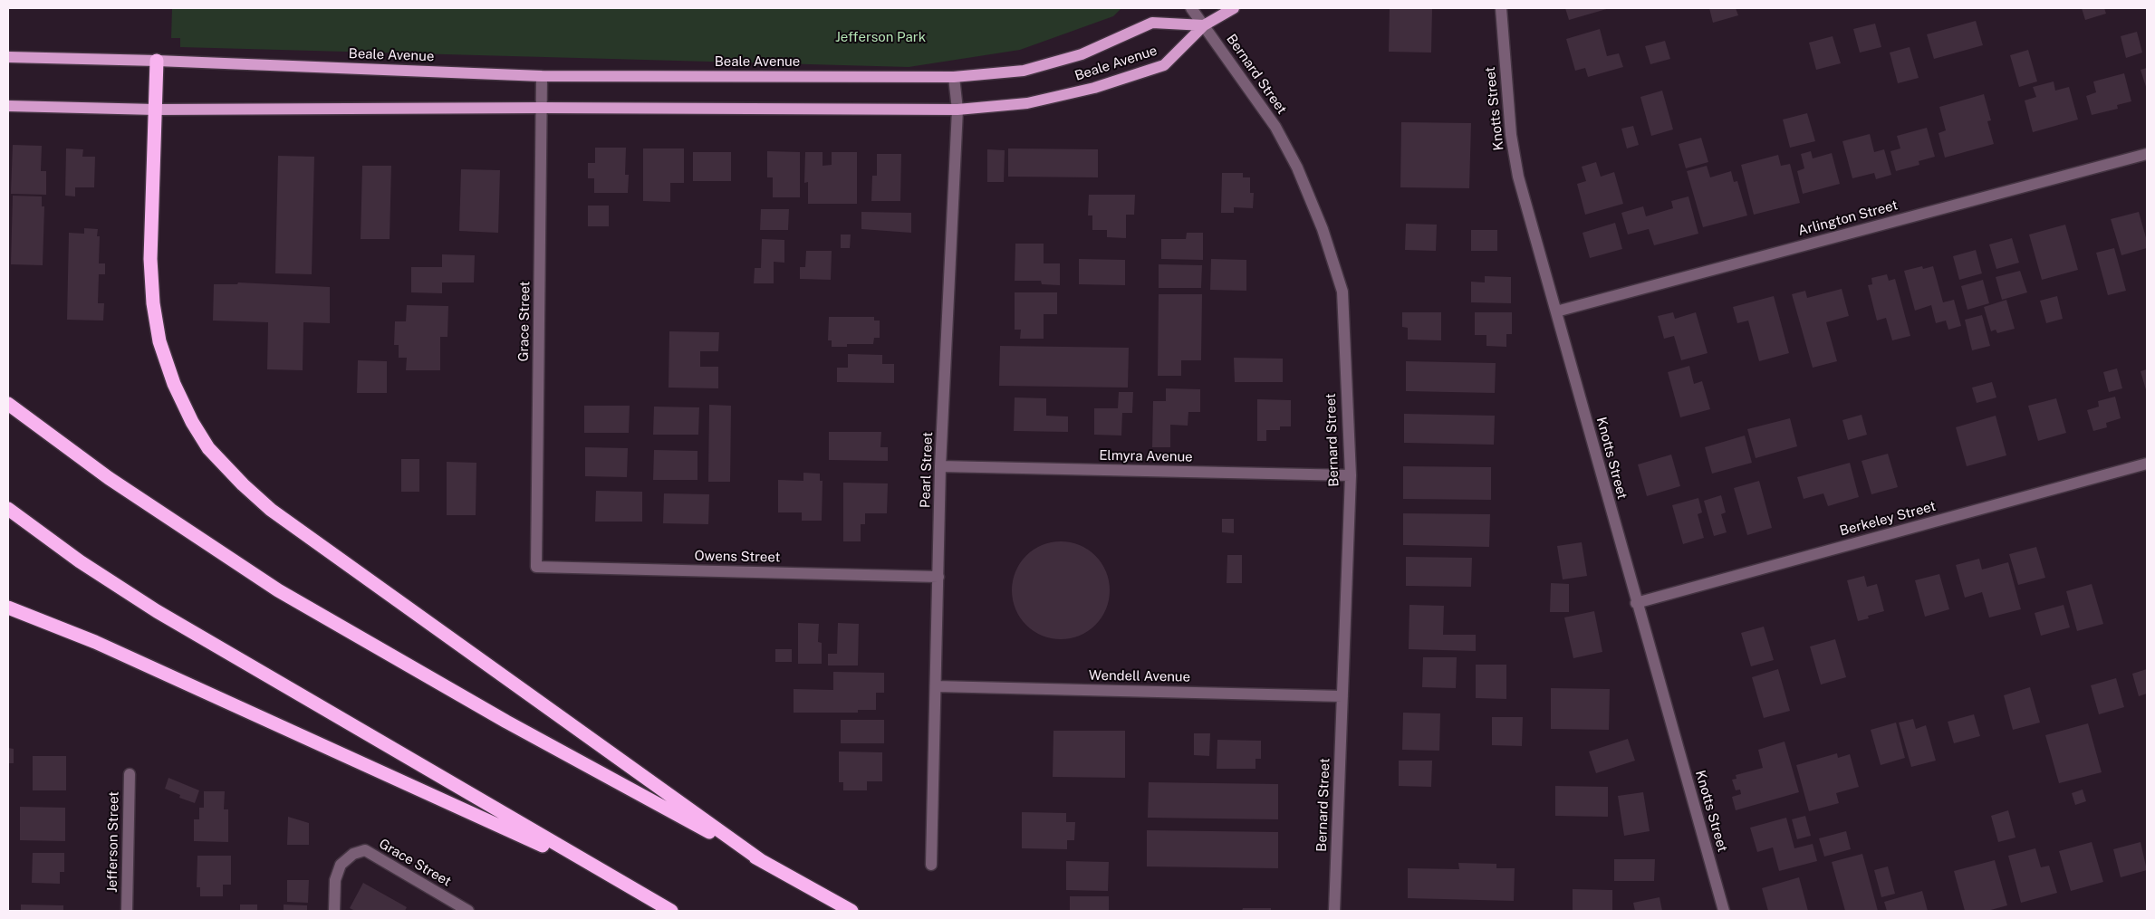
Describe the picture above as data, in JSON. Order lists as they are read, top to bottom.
{
  "streets": {
    "main road": ["Beale Avenue"],
    "street": [
      "Bernard Street",
      "Knotts Street",
      "Arlington Street",
      "Grace Street",
      "Elmyra Avenue",
      "Pearl Street",
      "Berkeley Street",
      "Owens Street",
      "Wendell Avenue",
      "Jefferson Street"
    ]
  },
  "crossings": [
    ["Beale Avenue", "Bernard Street"],
    ["Beale Avenue", "Grace Street"],
    ["Beale Avenue", "Pearl Street"],
    ["Bernard Street", "Elmyra Avenue"],
    ["Bernard Street", "Wendell Avenue"],
    ["Knotts Street", "Arlington Street"],
    ["Knotts Street", "Berkeley Street"],
    ["Grace Street", "Owens Street"],
    ["Elmyra Avenue", "Pearl Street"],
    ["Pearl Street", "Owens Street"],
    ["Pearl Street", "Wendell Avenue"]
  ],
  "parks": ["Jefferson Park"]
}
